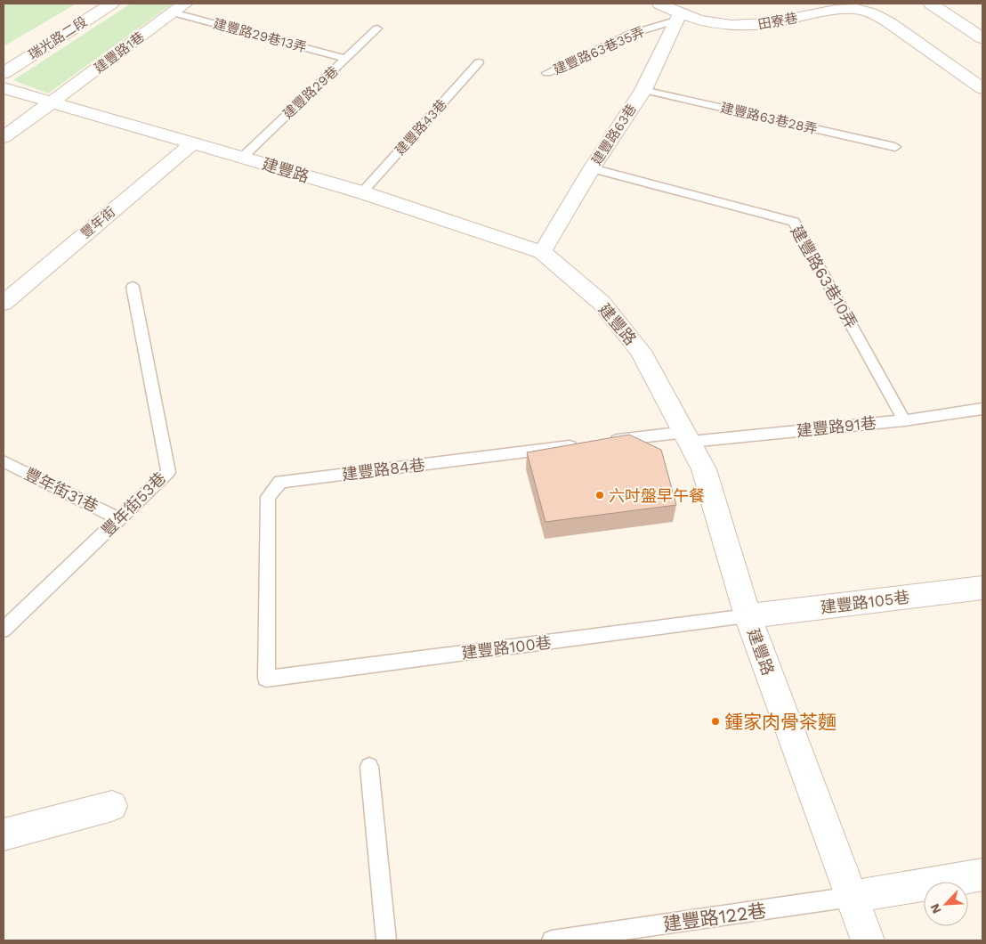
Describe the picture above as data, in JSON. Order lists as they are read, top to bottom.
{
  "streets": {
    "street": [
      "田寮巷",
      "瑞光路二段",
      "建豐路1巷",
      "建豐路63巷",
      "建豐路",
      "豐年街",
      "建豐路105巷"
    ],
    "lane": [
      "建豐路29巷13弄",
      "建豐路63巷35弄",
      "建豐路29巷",
      "建豐路63巷28弄",
      "建豐路43巷",
      "建豐路63巷10弄",
      "建豐路91巷",
      "建豐路84巷",
      "豐年街31巷",
      "豐年街53巷",
      "建豐路100巷",
      "建豐路122巷"
    ]
  },
  "crossings": [
    ["田寮巷", "建豐路63巷35弄"],
    ["田寮巷", "建豐路63巷"],
    ["建豐路29巷13弄", "建豐路1巷"],
    ["建豐路29巷13弄", "建豐路29巷"],
    ["建豐路63巷35弄", "建豐路63巷"],
    ["建豐路1巷", "建豐路"],
    ["建豐路29巷", "建豐路"],
    ["建豐路63巷28弄", "建豐路63巷"],
    ["建豐路43巷", "建豐路"],
    ["建豐路63巷", "建豐路"],
    ["建豐路63巷", "建豐路63巷10弄"],
    ["建豐路", "豐年街"],
    ["建豐路", "建豐路91巷"],
    ["建豐路", "建豐路105巷"],
    ["建豐路", "建豐路100巷"],
    ["建豐路", "建豐路122巷"],
    ["建豐路63巷10弄", "建豐路91巷"],
    ["建豐路84巷", "建豐路100巷"],
    ["豐年街31巷", "豐年街53巷"],
    ["建豐路105巷", "建豐路100巷"]
  ],
  "places": ["六吋盤早午餐", "鍾家肉骨茶麵"],
  "north": "bottom left"
}
